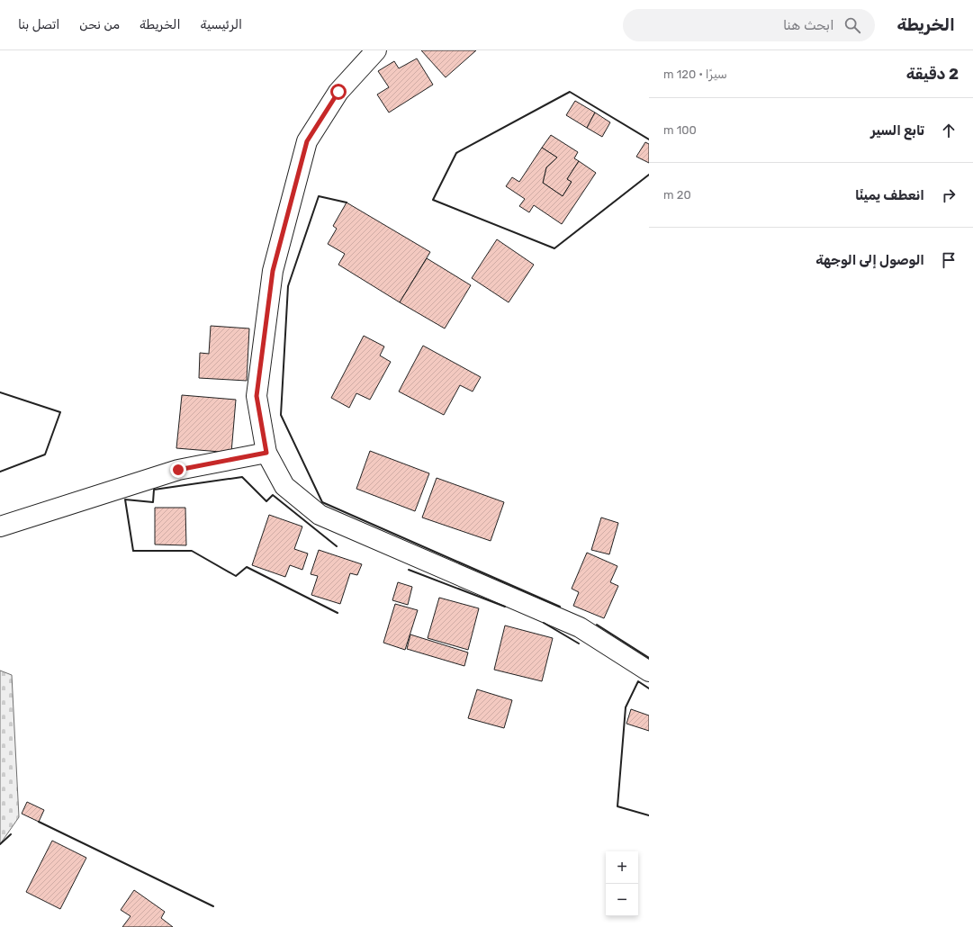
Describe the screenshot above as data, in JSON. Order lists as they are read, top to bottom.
{
  "page": {
    "header": "الخريطة",
    "search": "ابحث هنا",
    "nav": [
      "الرئيسية",
      "الخريطة",
      "من نحن",
      "اتصل بنا"
    ],
    "heading": ["2 دقيقة", "سيرًا · 120 m"],
    "list": [
      ["تابع السير", "100 m"],
      ["انعطف يمينًا", "20 m"],
      "الوصول إلى الوجهة"
    ],
    "map_buttons": ["+", "−"]
  }
}
